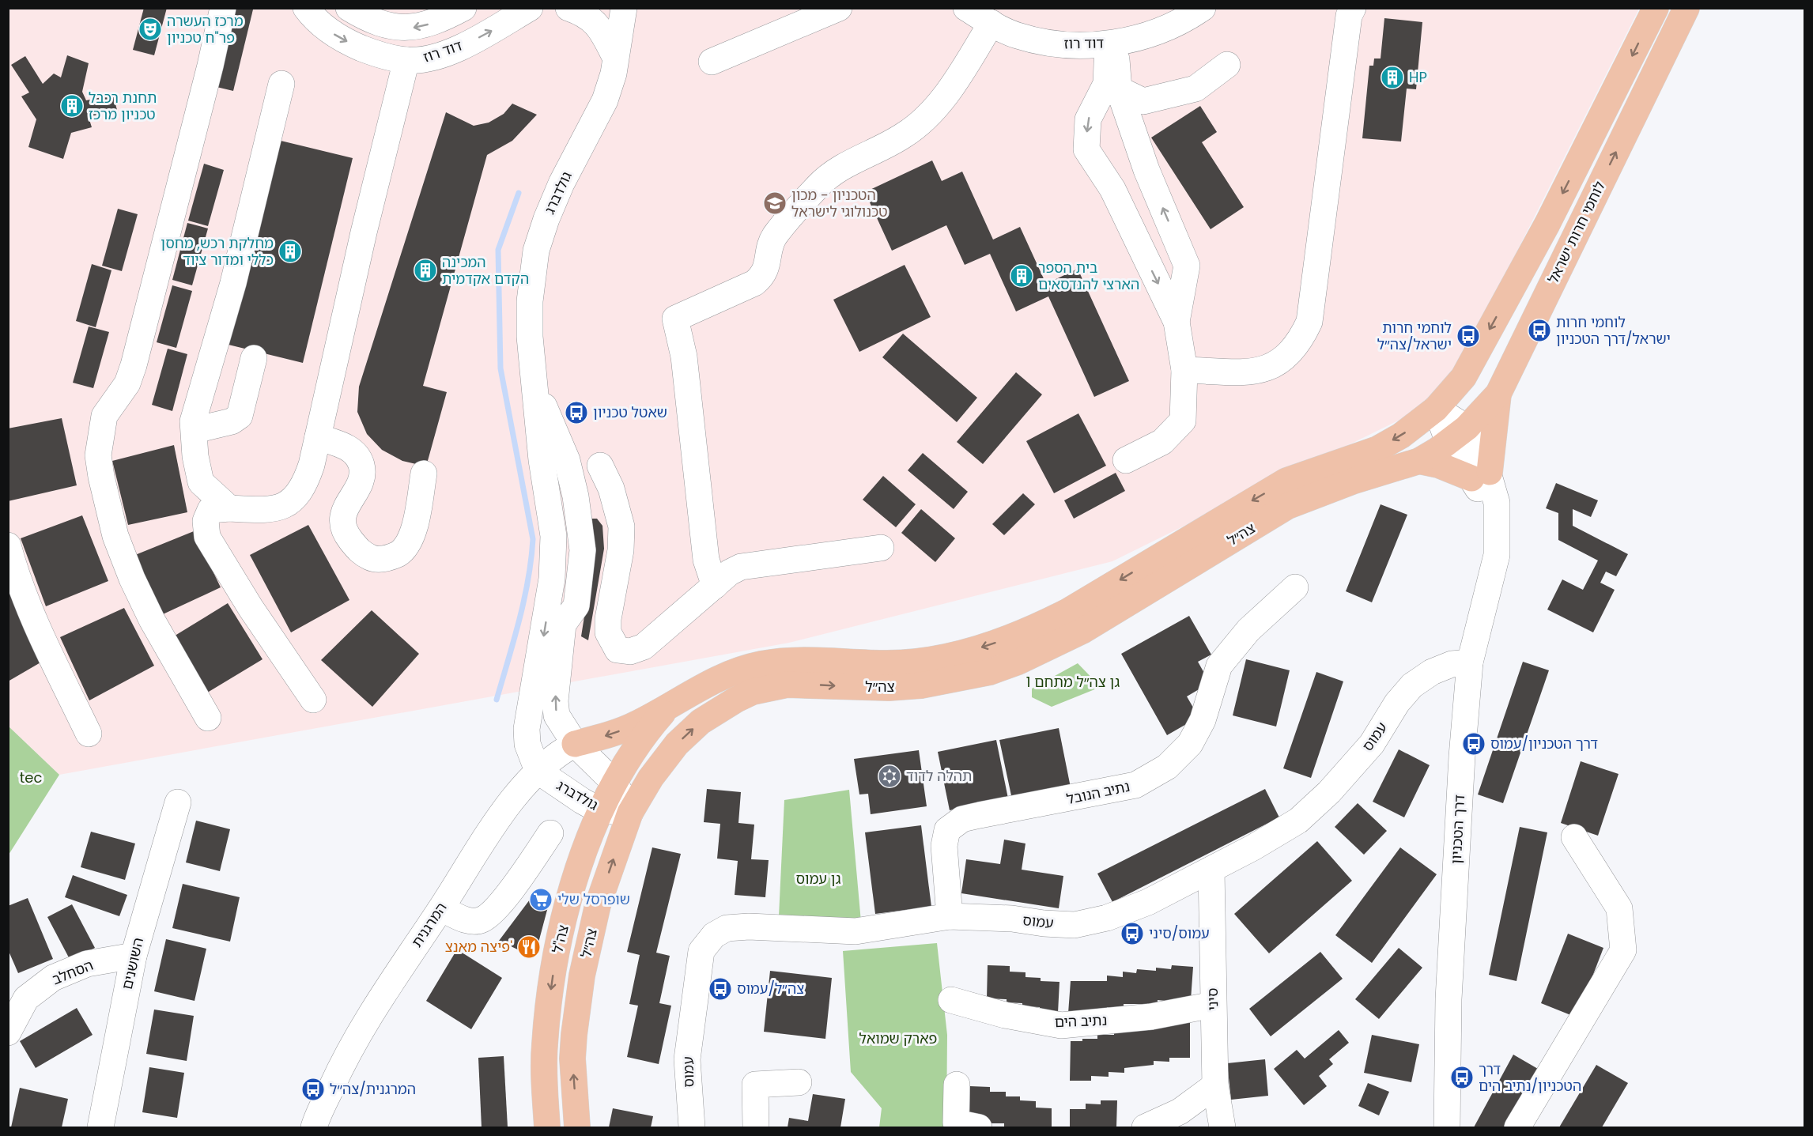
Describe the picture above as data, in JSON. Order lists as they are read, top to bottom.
{
  "streets": {
    "main road": ["לוחמי חרות ישראל", "צה״ל", "צה\"ל"],
    "street": [
      "דוד רוז",
      "גולדברג",
      "עמוס",
      "נתיב הנובל",
      "דרך הטכניון",
      "המרגנית",
      "השושנים",
      "הסחלב",
      "סיני",
      "נתיב הים"
    ]
  },
  "crossings": [
    ["גולדברג", "צה״ל"],
    ["גולדברג", "המרגנית"],
    ["גולדברג", "צה\"ל"],
    ["לוחמי חרות ישראל", "צה״ל"],
    ["לוחמי חרות ישראל", "דרך הטכניון"],
    ["צה״ל", "דרך הטכניון"],
    ["צה״ל", "צה\"ל"],
    ["עמוס", "נתיב הנובל"],
    ["עמוס", "דרך הטכניון"],
    ["עמוס", "סיני"],
    ["השושנים", "הסחלב"],
    ["סיני", "נתיב הים"]
  ],
  "one_way": ["צה\"ל"],
  "parks": [
    "גן צה״ל מתחם 1",
    "tec",
    "גן עמוס",
    "פארק שמואל"
  ],
  "places": {
    "theatre": ["מרכז העשרה פר\"ח טכניון"],
    "building": [
      "HP",
      "תחנת רכבל טכניון מרכז",
      "מחלקת רכש, מחסן כללי ומדור ציוד",
      "המכינה הקדם אקדמית",
      "בית הספר הארצי להנדסאים"
    ],
    "school or university": ["הטכניון - מכון טכנולוגי לישראל"],
    "bus stop": [
      "לוחמי חרות ישראל/דרך הטכניון",
      "לוחמי חרות ישראל/צה״ל",
      "שאטל טכניון",
      "דרך הטכניון/עמוס",
      "עמוס/סיני",
      "צה״ל/עמוס",
      "דרך הטכניון/נתיב הים",
      "המרגנית/צה״ל"
    ],
    "synagogue": ["תהלה לדוד"],
    "supermarket": ["שופרסל שלי"],
    "restaurant": ["פיצה מאנצ'"]
  }
}
